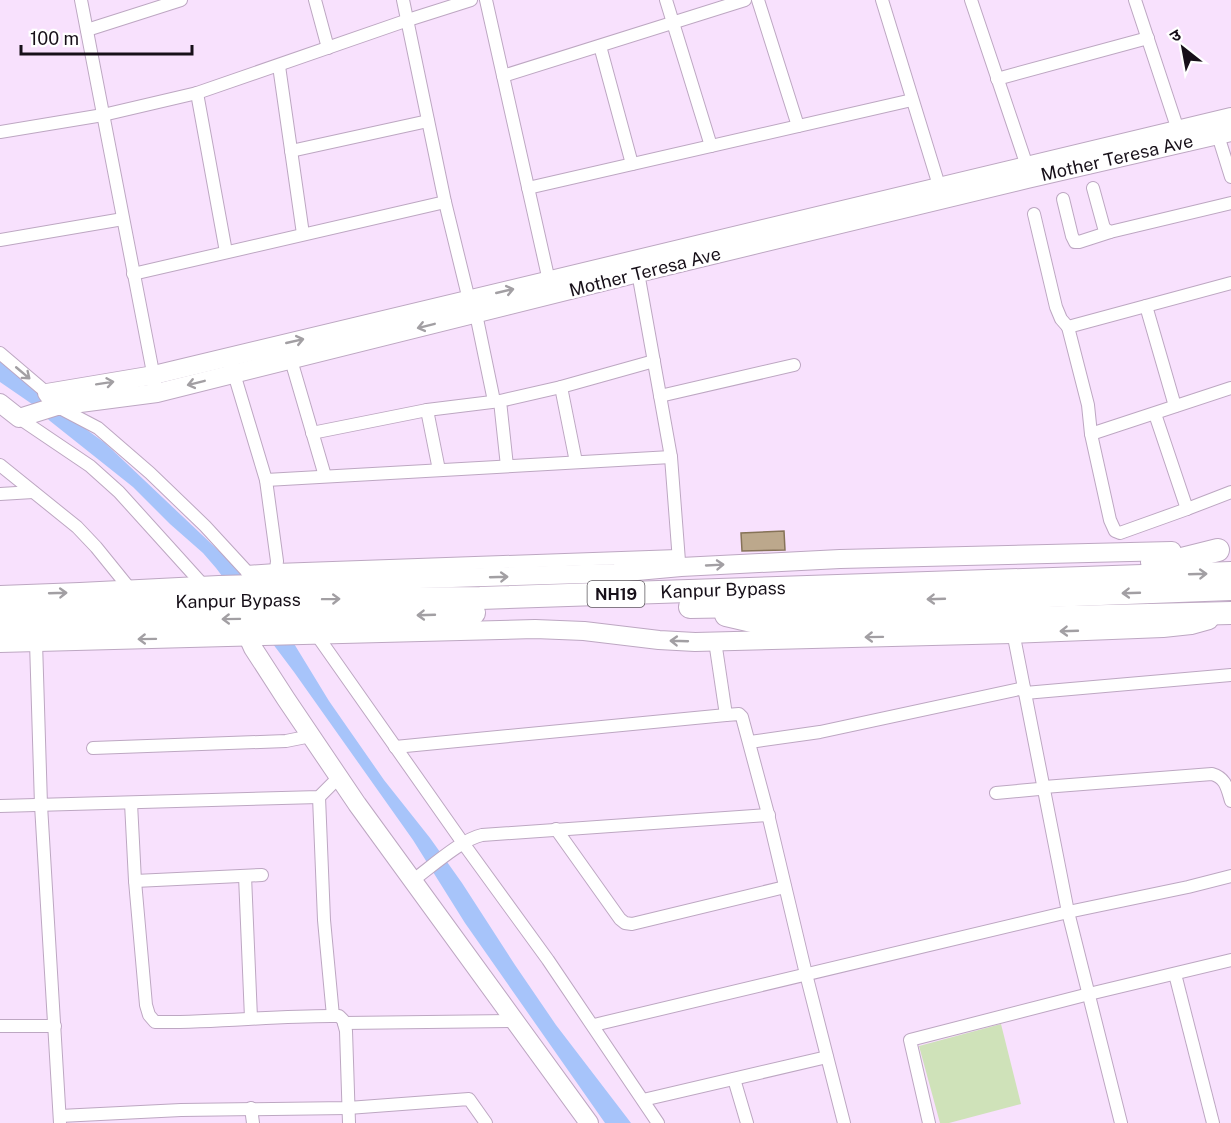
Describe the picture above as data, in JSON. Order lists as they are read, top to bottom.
{
  "streets": {
    "highway": ["Kanpur Bypass", "NH19"],
    "street": ["Mother Teresa Ave"]
  },
  "scale_bar": "100 m",
  "north": "top left"
}
